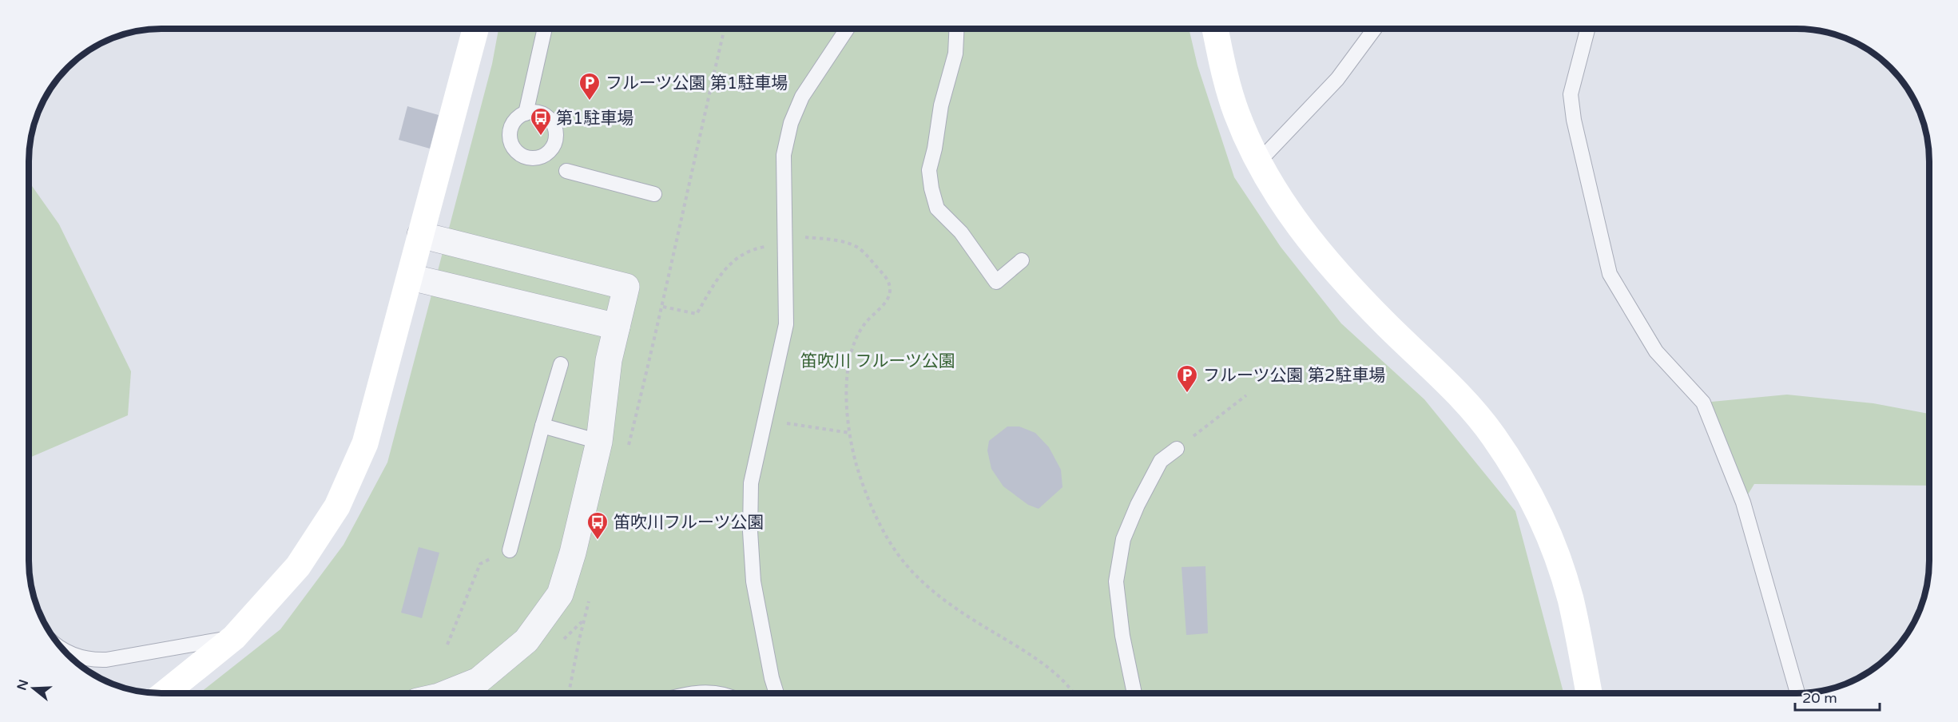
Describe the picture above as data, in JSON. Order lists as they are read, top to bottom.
{
  "parks": ["笛吹川 フルーツ公園"],
  "places": {
    "parking": ["フルーツ公園 第1駐車場", "フルーツ公園 第2駐車場"],
    "bus stop": ["第1駐車場", "笛吹川フルーツ公園"]
  },
  "scale_bar": "20 m",
  "north": "left"
}
